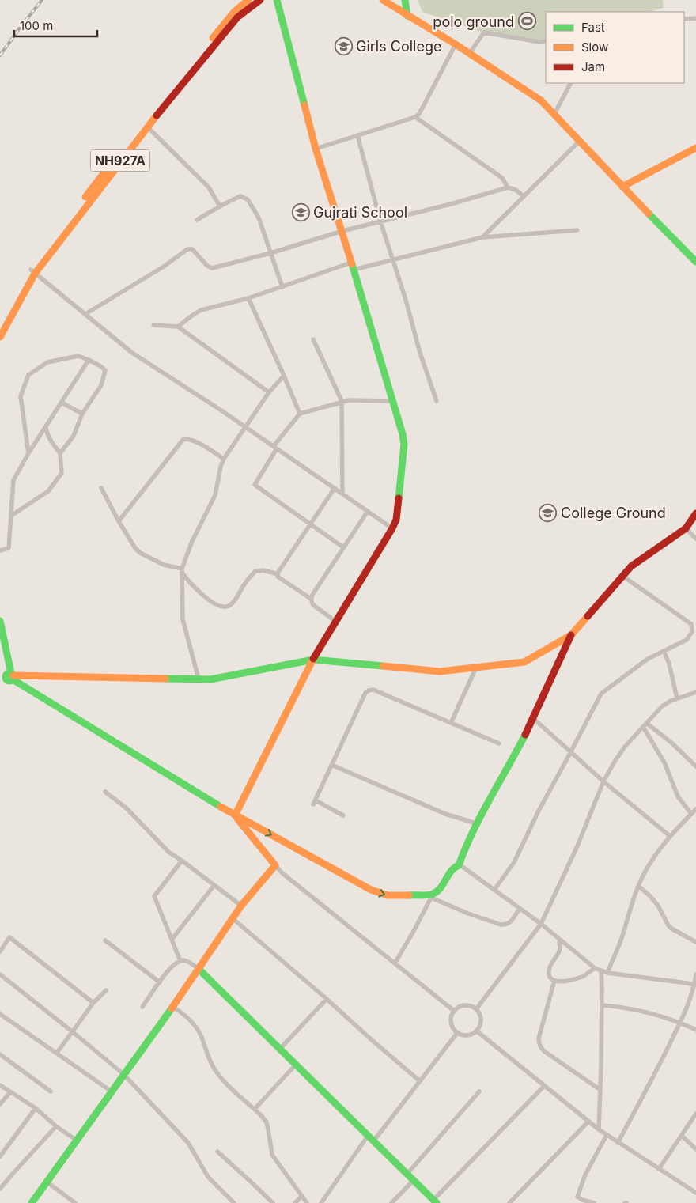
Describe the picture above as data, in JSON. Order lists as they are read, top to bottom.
{
  "streets": {
    "main road": ["NH927A"]
  },
  "places": {
    "sports": ["polo ground"],
    "school or university": ["Girls College", "Gujrati School", "College Ground"]
  },
  "legend": ["Fast", "Slow", "Jam"],
  "scale_bar": "100 m"
}
